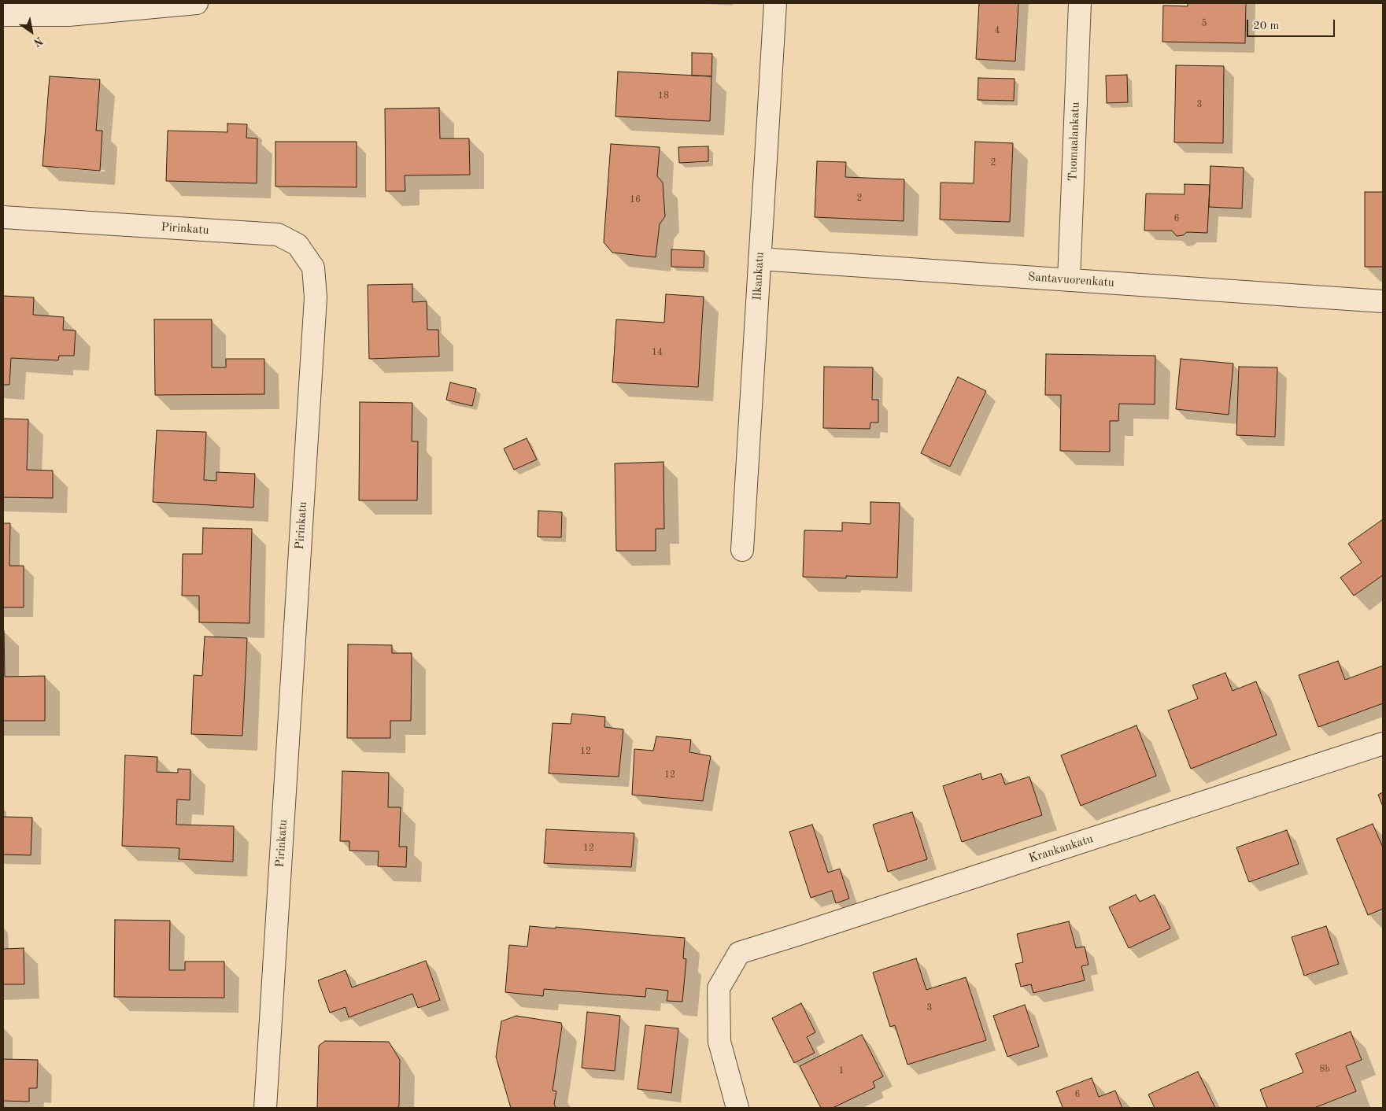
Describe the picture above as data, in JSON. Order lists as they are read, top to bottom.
{
  "streets": {
    "street": [
      "Tuomaalankatu",
      "Pirinkatu",
      "Ilkankatu",
      "Santavuorenkatu",
      "Krankankatu"
    ]
  },
  "crossings": [
    ["Tuomaalankatu", "Santavuorenkatu"],
    ["Ilkankatu", "Santavuorenkatu"]
  ],
  "house_numbers": [
    "5",
    "4",
    "18",
    "3",
    "2",
    "2",
    "16",
    "6",
    "14",
    "12",
    "12",
    "12",
    "3",
    "8b",
    "1",
    "6"
  ],
  "scale_bar": "20 m",
  "north": "bottom right"
}
